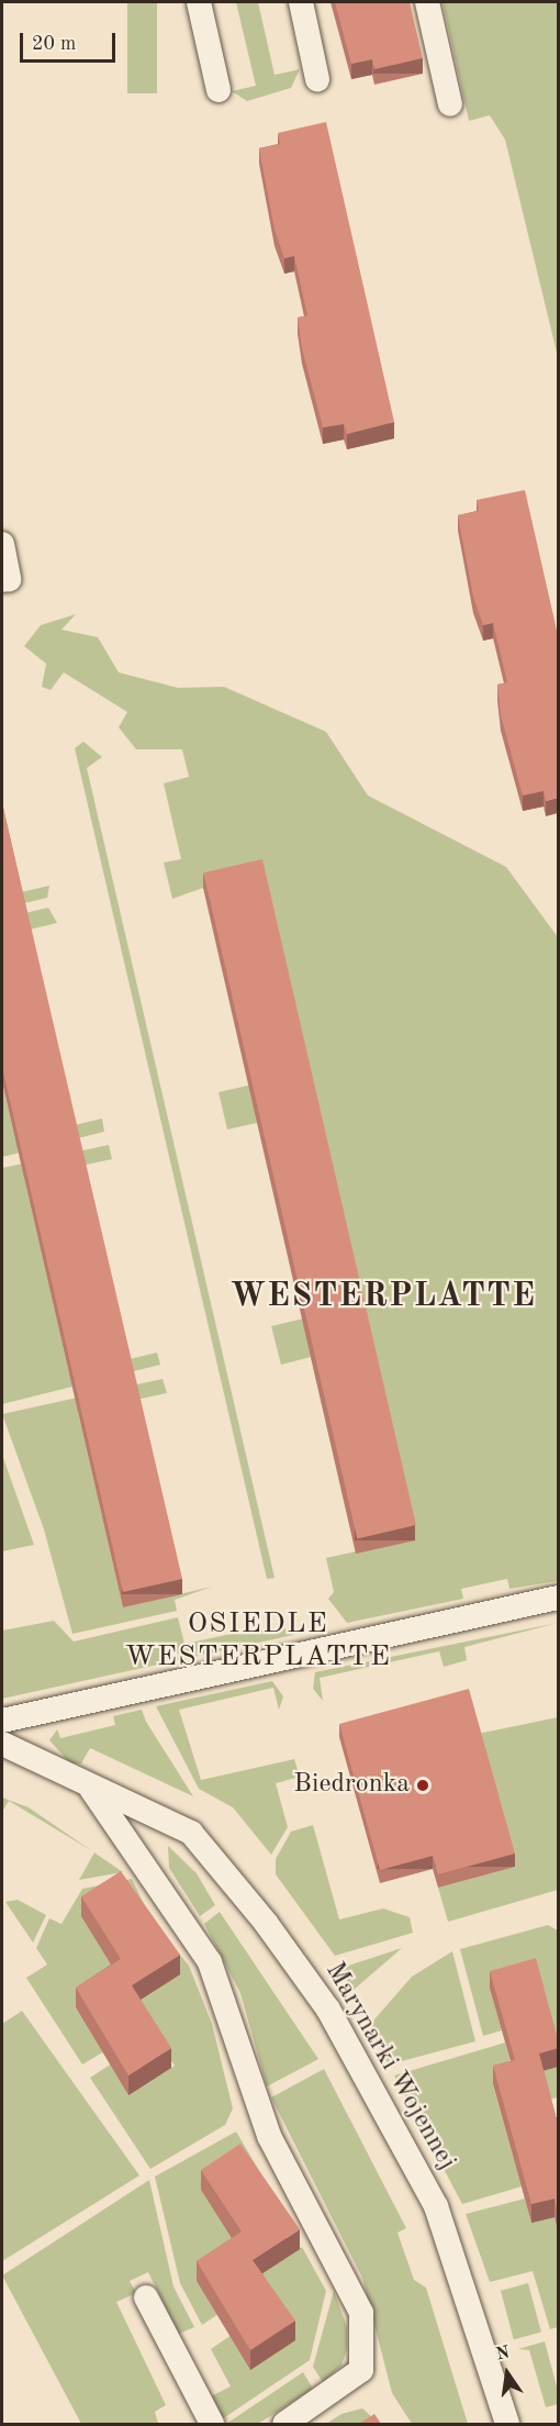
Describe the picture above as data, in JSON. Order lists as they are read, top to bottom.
{
  "streets": {
    "street": ["Marynarki Wojennej"]
  },
  "districts": ["WESTERPLATTE", "OSIEDLE WESTERPLATTE"],
  "places": ["Biedronka"],
  "scale_bar": "20 m",
  "north": "top"
}
